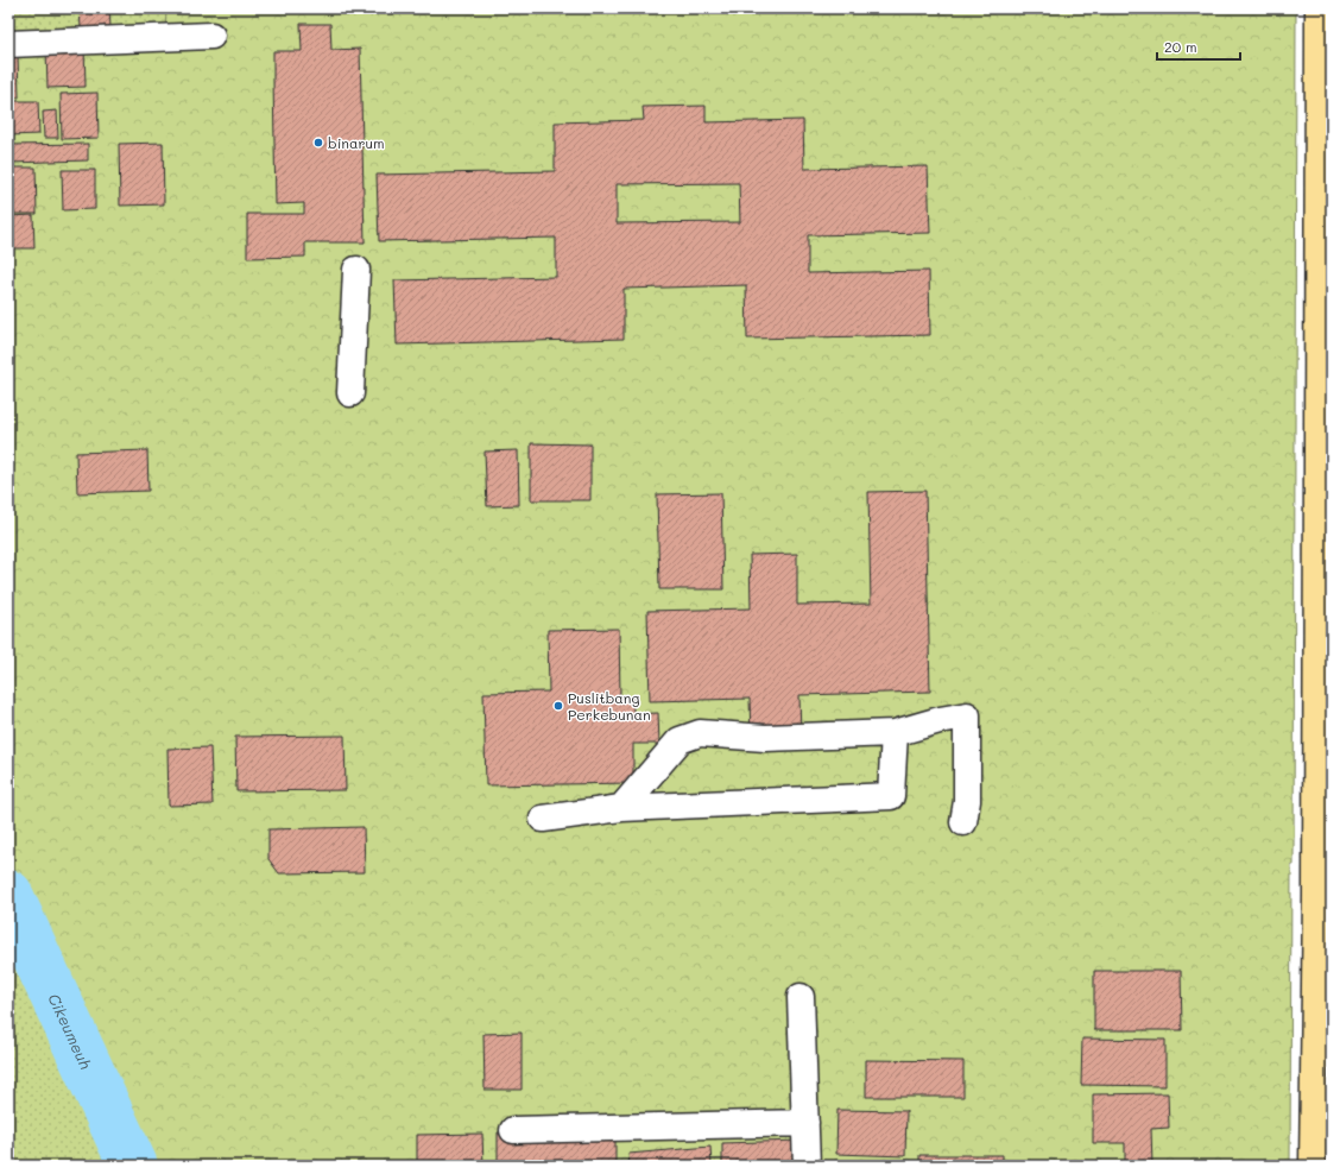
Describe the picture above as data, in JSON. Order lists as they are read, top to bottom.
{
  "water": ["Cikeumeuh"],
  "places": ["binarum", "Puslitbang Perkebunan"],
  "scale_bar": "20 m"
}
